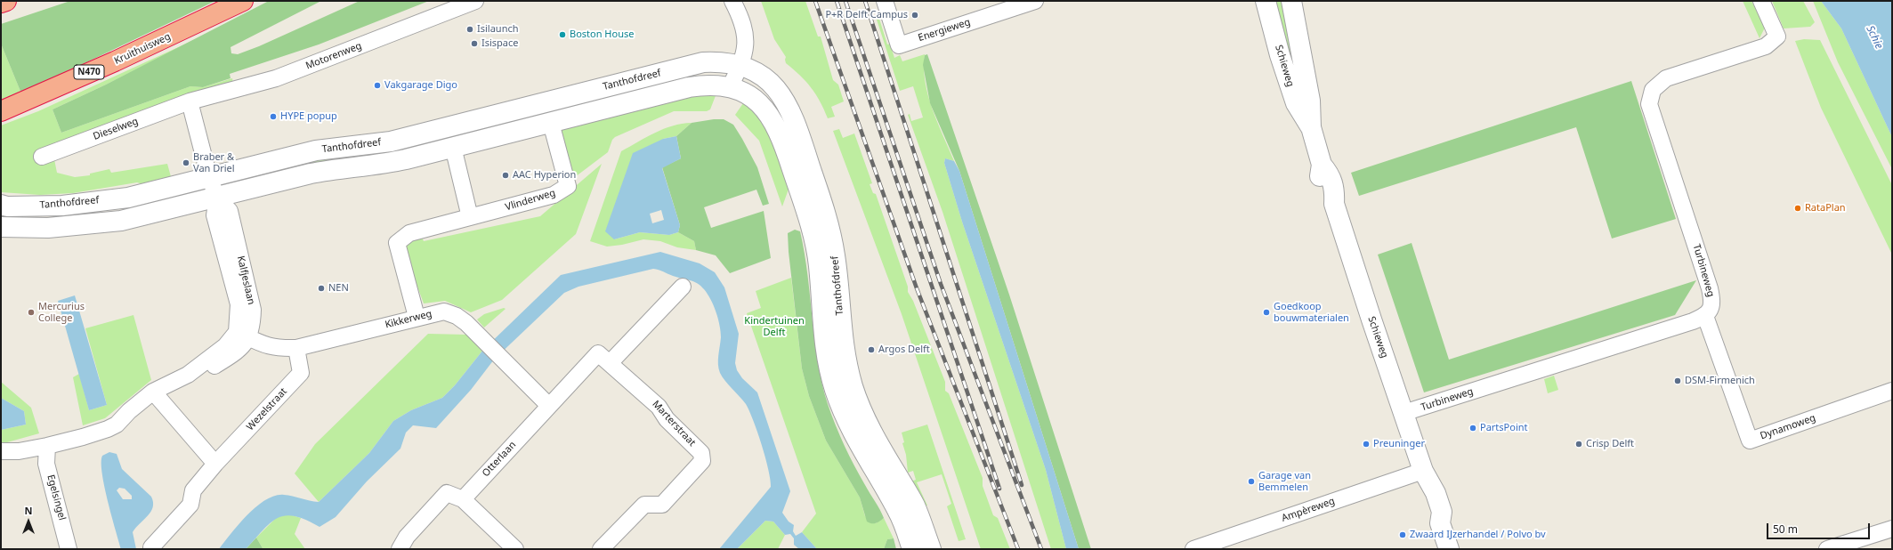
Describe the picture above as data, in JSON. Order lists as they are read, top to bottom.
{
  "streets": {
    "highway": ["Kruithuisweg", "N470"],
    "street": [
      "Energieweg",
      "Motorenweg",
      "Schieweg",
      "Tanthofdreef",
      "Dieselweg",
      "Vlinderweg",
      "Turbineweg",
      "Kalfjeslaan",
      "Kikkerweg",
      "Wezelstraat",
      "Marterstraat",
      "Dynamoweg",
      "Otterlaan",
      "Egelsingel",
      "Ampèreweg"
    ]
  },
  "crossings": [
    ["Motorenweg", "Dieselweg"],
    ["Motorenweg", "Kalfjeslaan"],
    ["Schieweg", "Turbineweg"],
    ["Schieweg", "Ampèreweg"],
    ["Tanthofdreef", "Vlinderweg"],
    ["Tanthofdreef", "Kalfjeslaan"],
    ["Dieselweg", "Kalfjeslaan"],
    ["Vlinderweg", "Kikkerweg"],
    ["Turbineweg", "Dynamoweg"],
    ["Kalfjeslaan", "Kikkerweg"],
    ["Kikkerweg", "Wezelstraat"],
    ["Kikkerweg", "Otterlaan"],
    ["Marterstraat", "Otterlaan"]
  ],
  "water": ["Schie"],
  "parks": ["Kindertuinen Delft"],
  "places": [
    "P+R Delft Campus",
    "Isilaunch",
    "Boston House",
    "Isispace",
    "Vakgarage Digo",
    "HYPE popup",
    "Braber & Van Driel",
    "AAC Hyperion",
    "RataPlan",
    "NEN",
    "Mercurius College",
    "Goedkoop bouwmaterialen",
    "Argos Delft",
    "DSM-Firmenich",
    "PartsPoint",
    "Preuninger",
    "Crisp Delft",
    "Garage van Bemmelen",
    "Zwaard IJzerhandel / Polvo bv"
  ],
  "scale_bar": "50 m",
  "north": "top"
}
